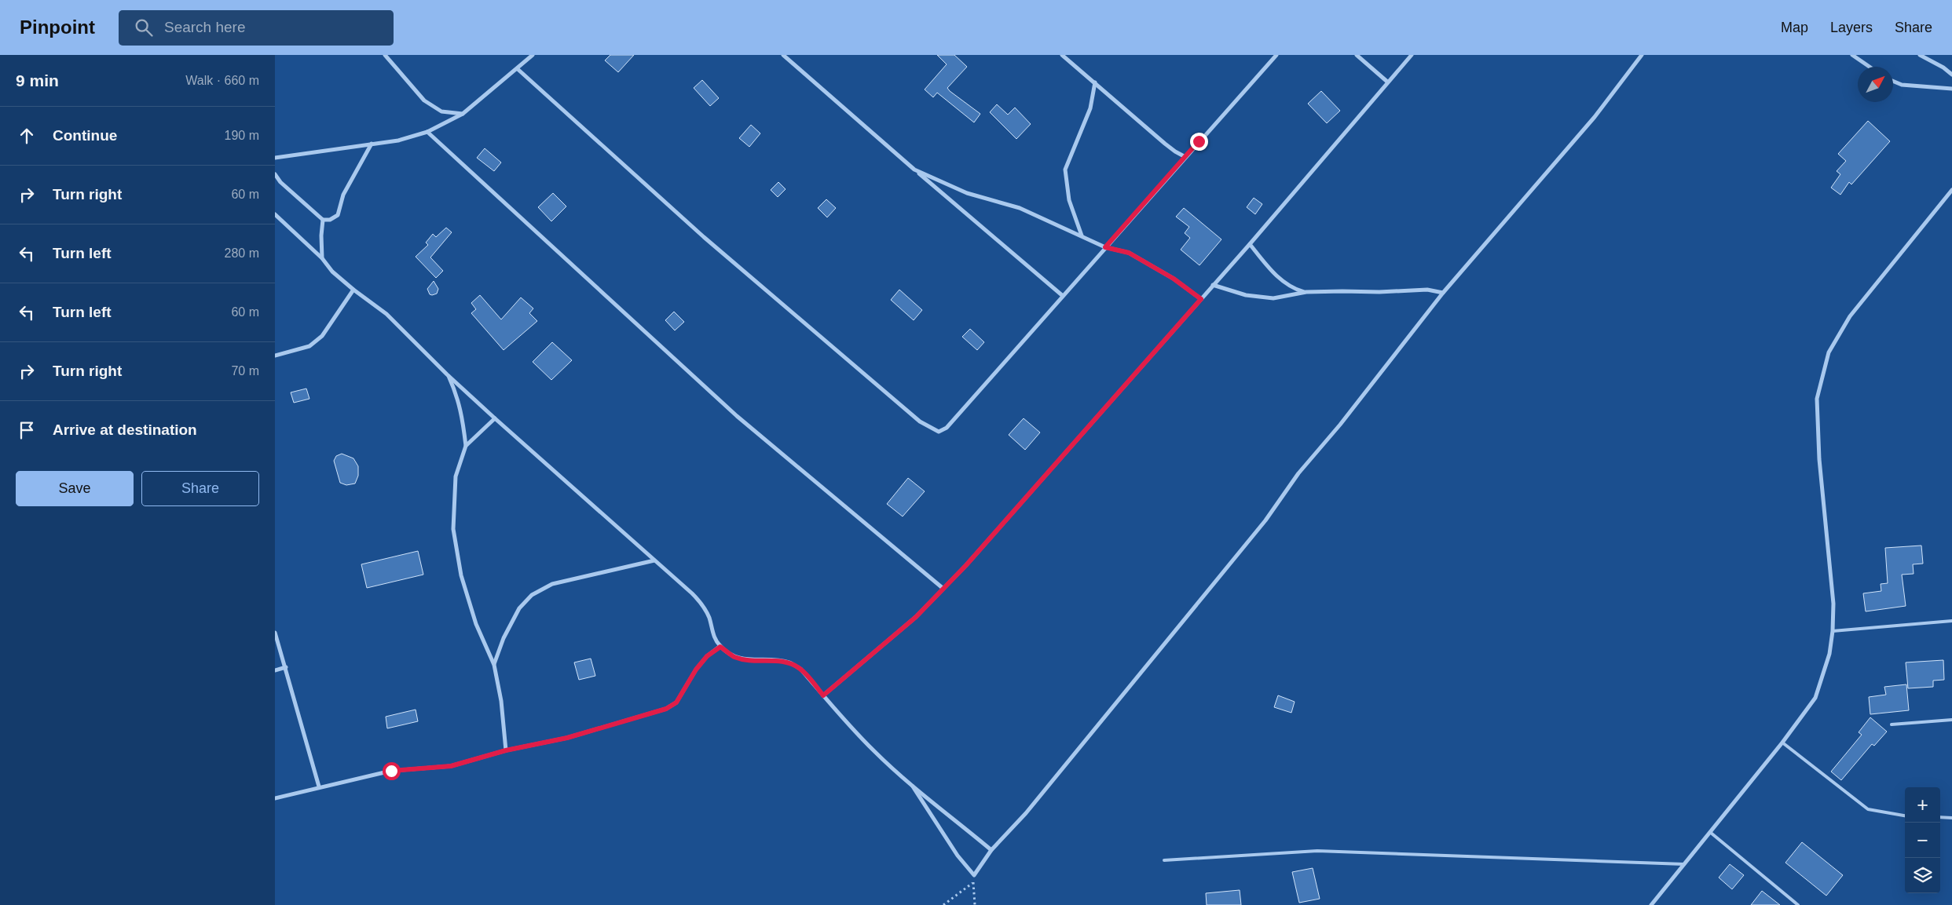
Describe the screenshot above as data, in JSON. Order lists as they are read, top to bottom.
{
  "north": "top right",
  "page": {
    "header": "Pinpoint",
    "search": "Search here",
    "nav": ["Map", "Layers", "Share"],
    "heading": ["9 min", "Walk · 660 m"],
    "list": [
      ["Continue", "190 m"],
      ["Turn right", "60 m"],
      ["Turn left", "280 m"],
      ["Turn left", "60 m"],
      ["Turn right", "70 m"],
      "Arrive at destination"
    ],
    "buttons": ["Save", "Share"],
    "map_buttons": ["+", "−"]
  }
}
